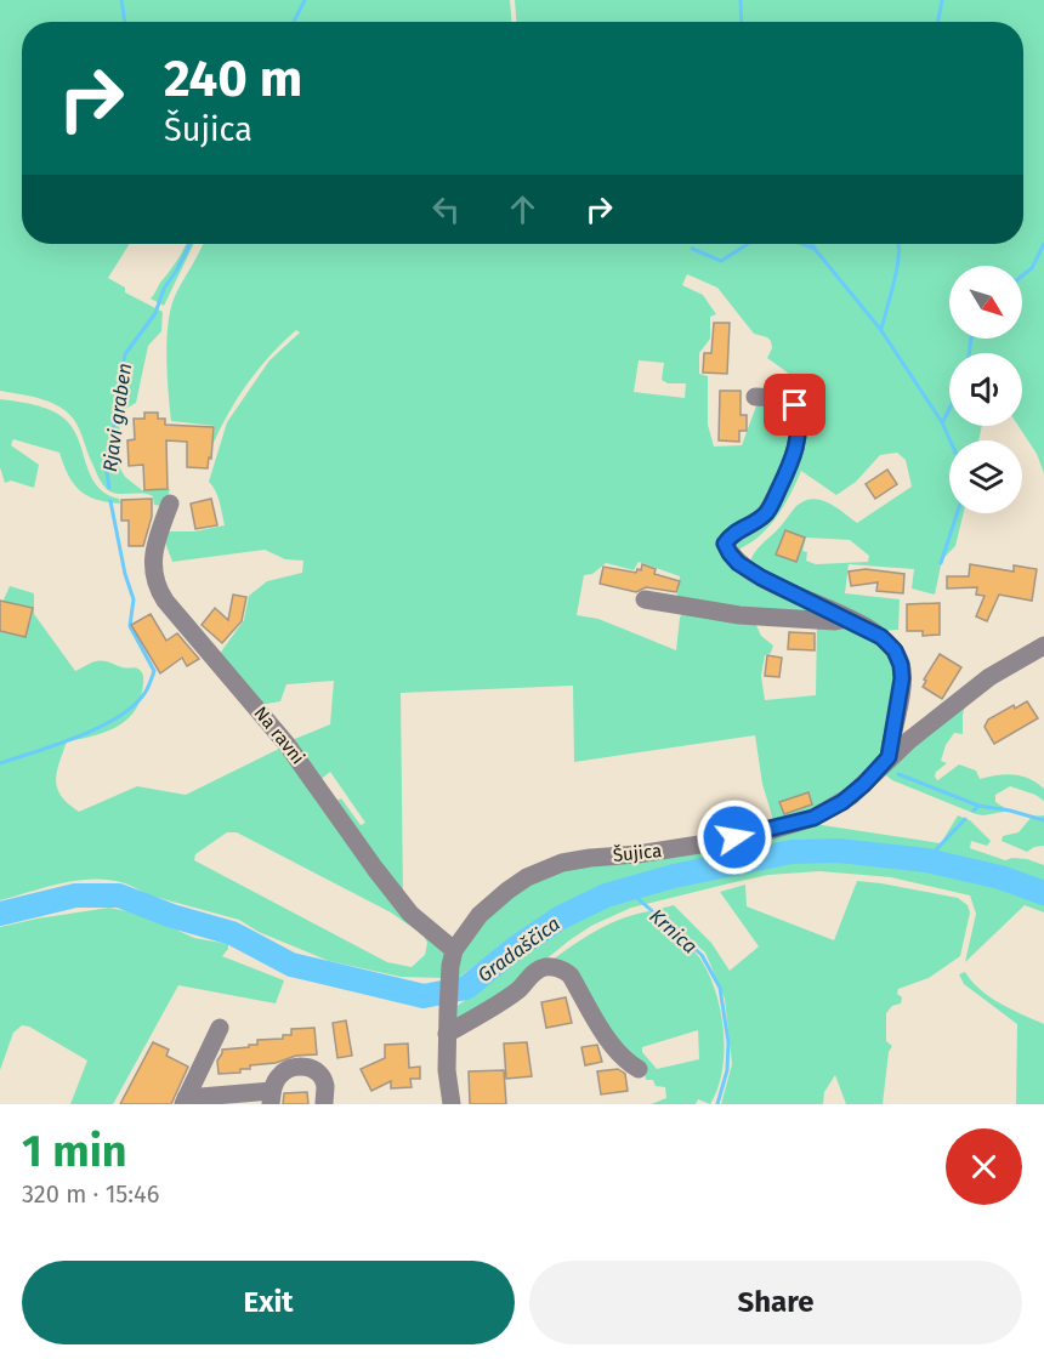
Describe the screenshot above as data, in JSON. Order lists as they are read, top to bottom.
{
  "streets": {
    "street": ["Na ravni", "Šujica"]
  },
  "crossings": [
    ["Na ravni", "Šujica"]
  ],
  "water": ["Rjavi graben", "Krnica", "Gradaščica"],
  "north": "bottom right",
  "page": {
    "turn": ["240 m", "Šujica"],
    "heading": ["1 min", "320 m · 15:46"],
    "buttons": ["Exit", "Share"]
  }
}
